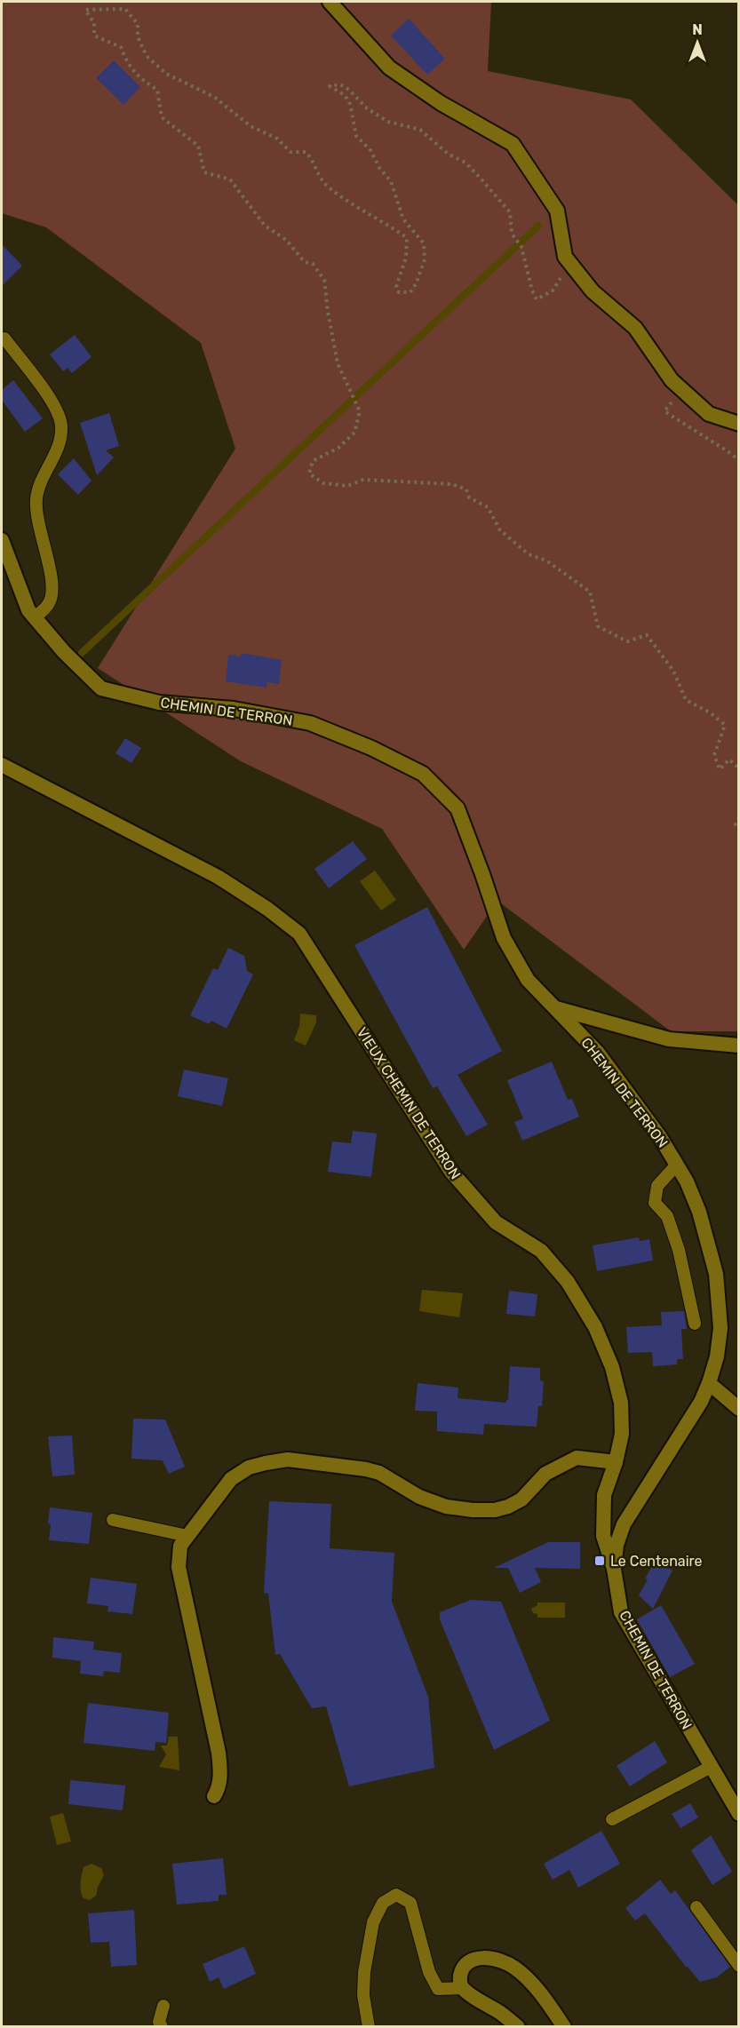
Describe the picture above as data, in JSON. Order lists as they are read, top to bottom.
{
  "streets": {
    "street": ["CHEMIN DE TERRON", "VIEUX CHEMIN DE TERRON"]
  },
  "crossings": [
    ["CHEMIN DE TERRON", "VIEUX CHEMIN DE TERRON"]
  ],
  "places": {
    "transit": ["Le Centenaire"]
  },
  "north": "top"
}
